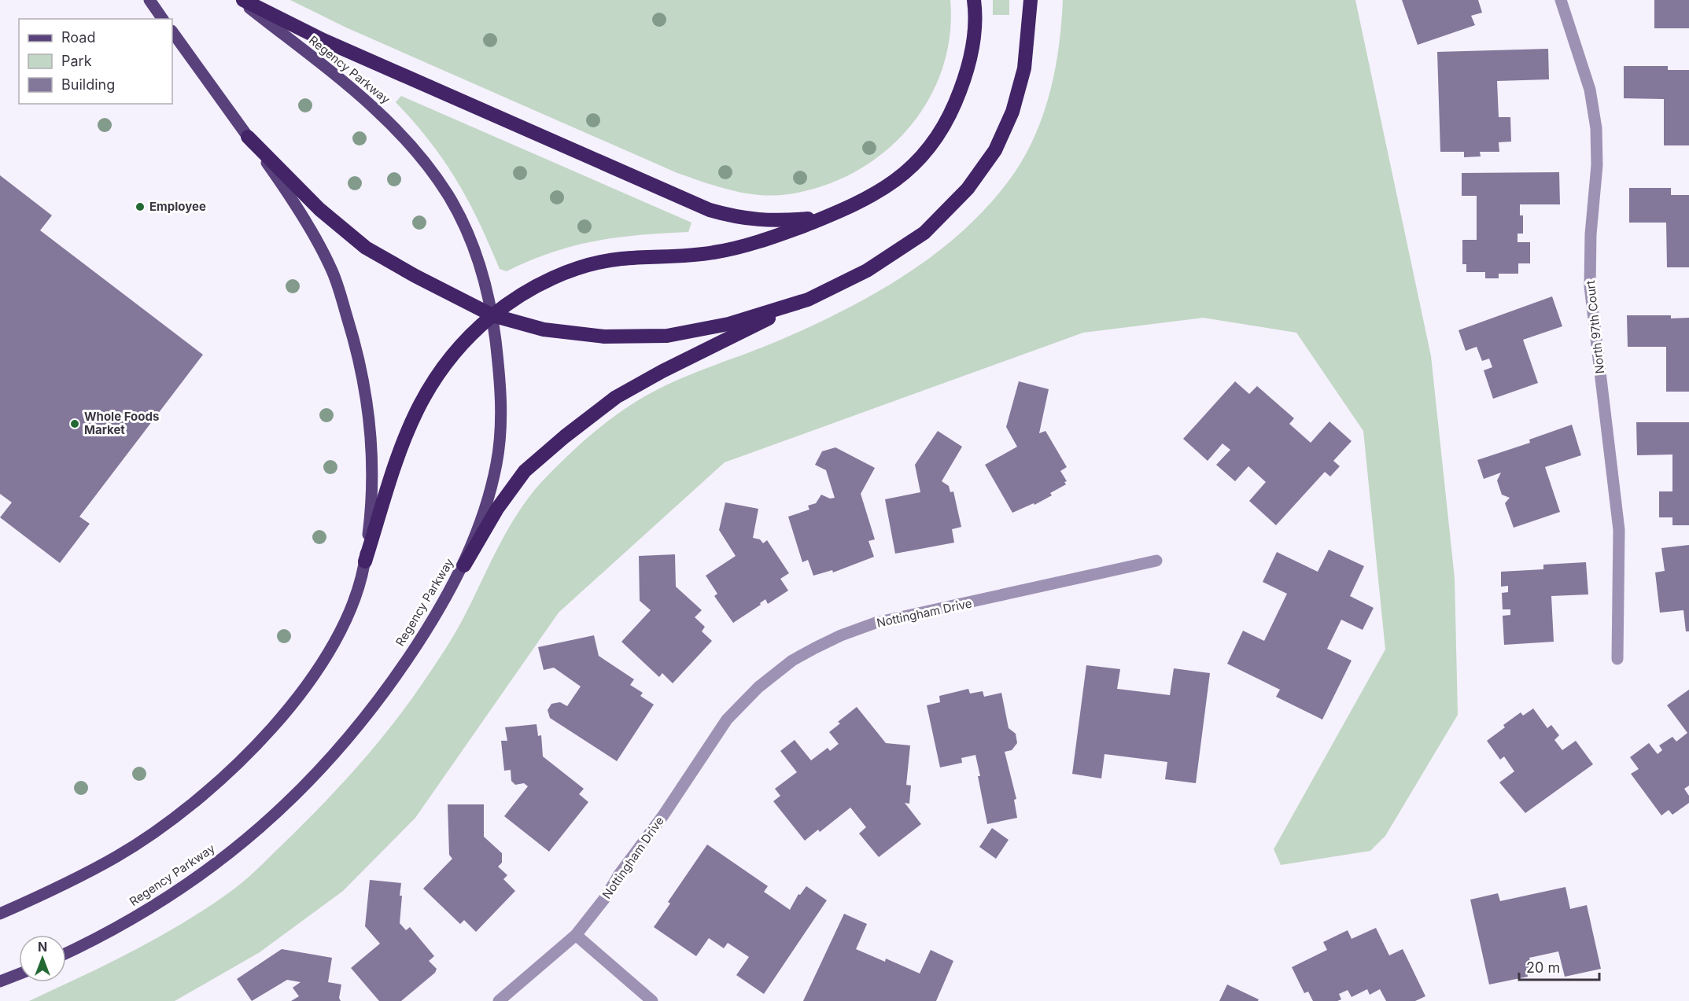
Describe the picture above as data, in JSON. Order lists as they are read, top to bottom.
{
  "streets": {
    "main road": ["Regency Parkway"],
    "street": ["North 97th Court", "Nottingham Drive"]
  },
  "places": ["Employee", "Whole Foods Market"],
  "legend": ["Road", "Park", "Building"],
  "scale_bar": "20 m",
  "north": "top"
}
